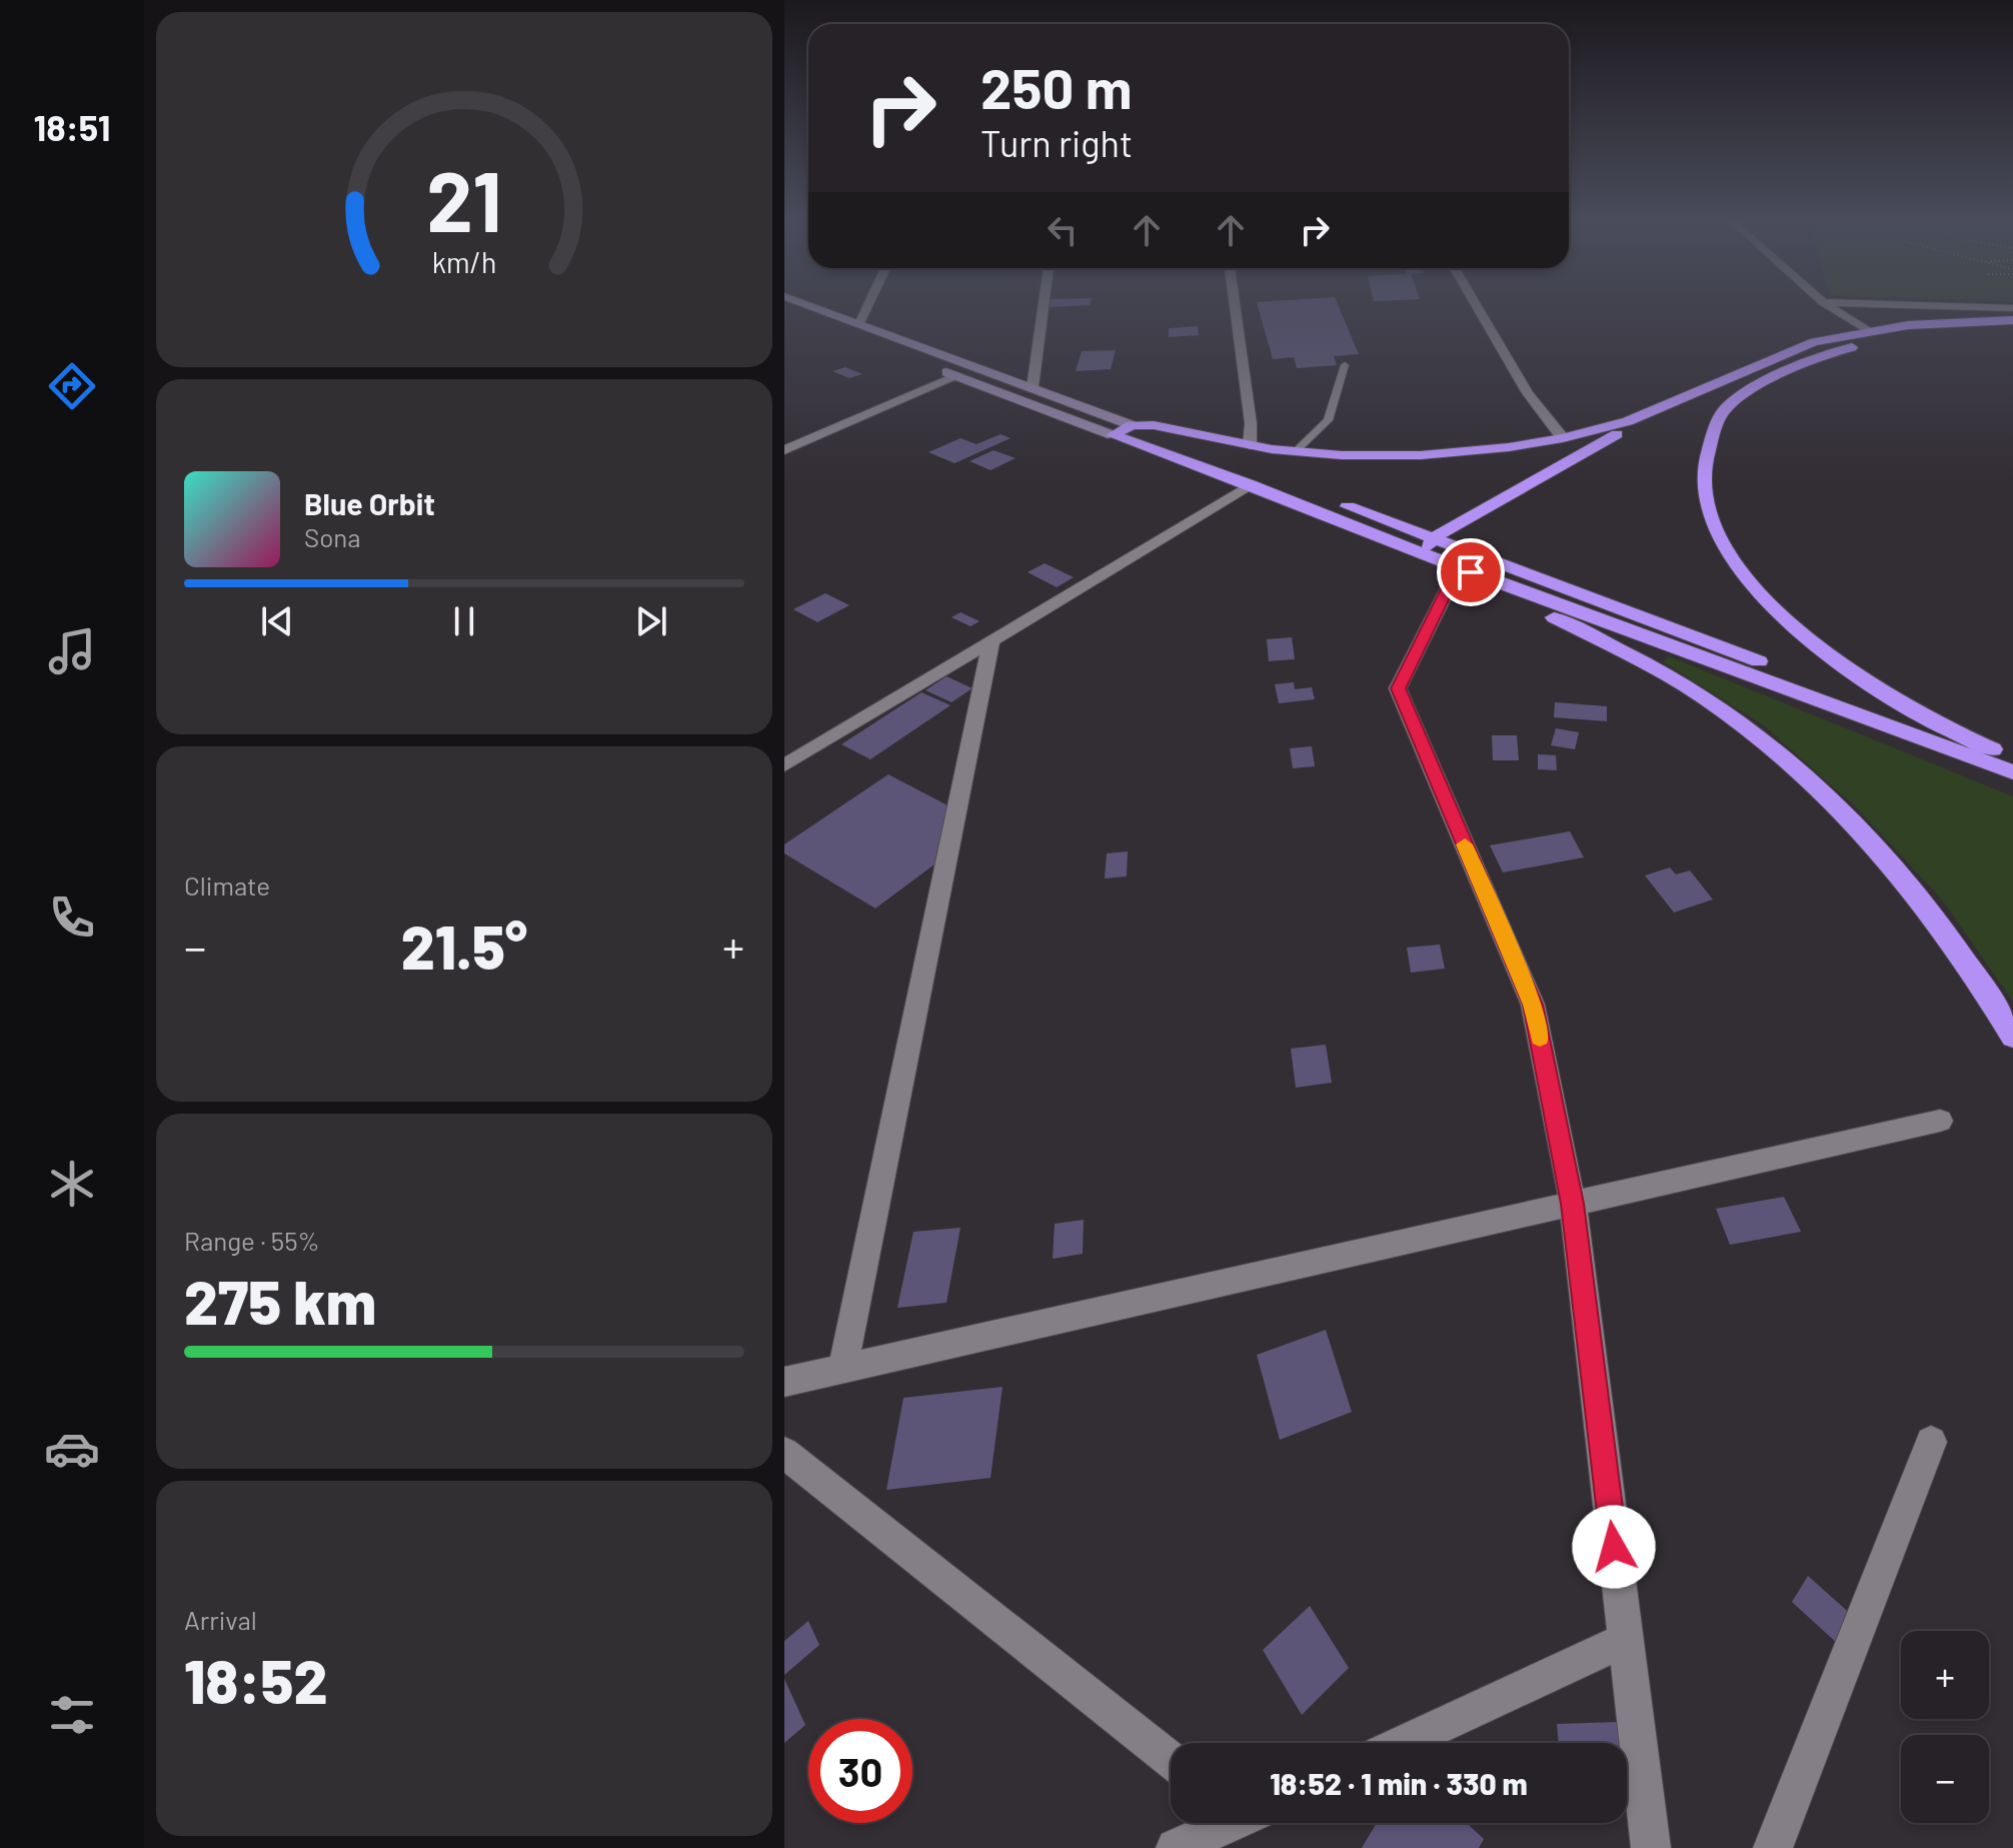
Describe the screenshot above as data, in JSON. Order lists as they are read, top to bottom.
{
  "page": {
    "tabs": "18:51",
    "turn": ["250 m", "Turn right"],
    "song": ["Blue Orbit", "Sona"],
    "tile": [
      "Climate",
      ["Range · 55%", "275 km"],
      ["Arrival", "18:52"]
    ],
    "heat": ["−", "21.5°", "+"],
    "map_buttons": ["+", "−"],
    "limit": "30",
    "trip": "18:52 · 1 min · 330 m",
    "gauge": ["21", "km/h"]
  }
}
